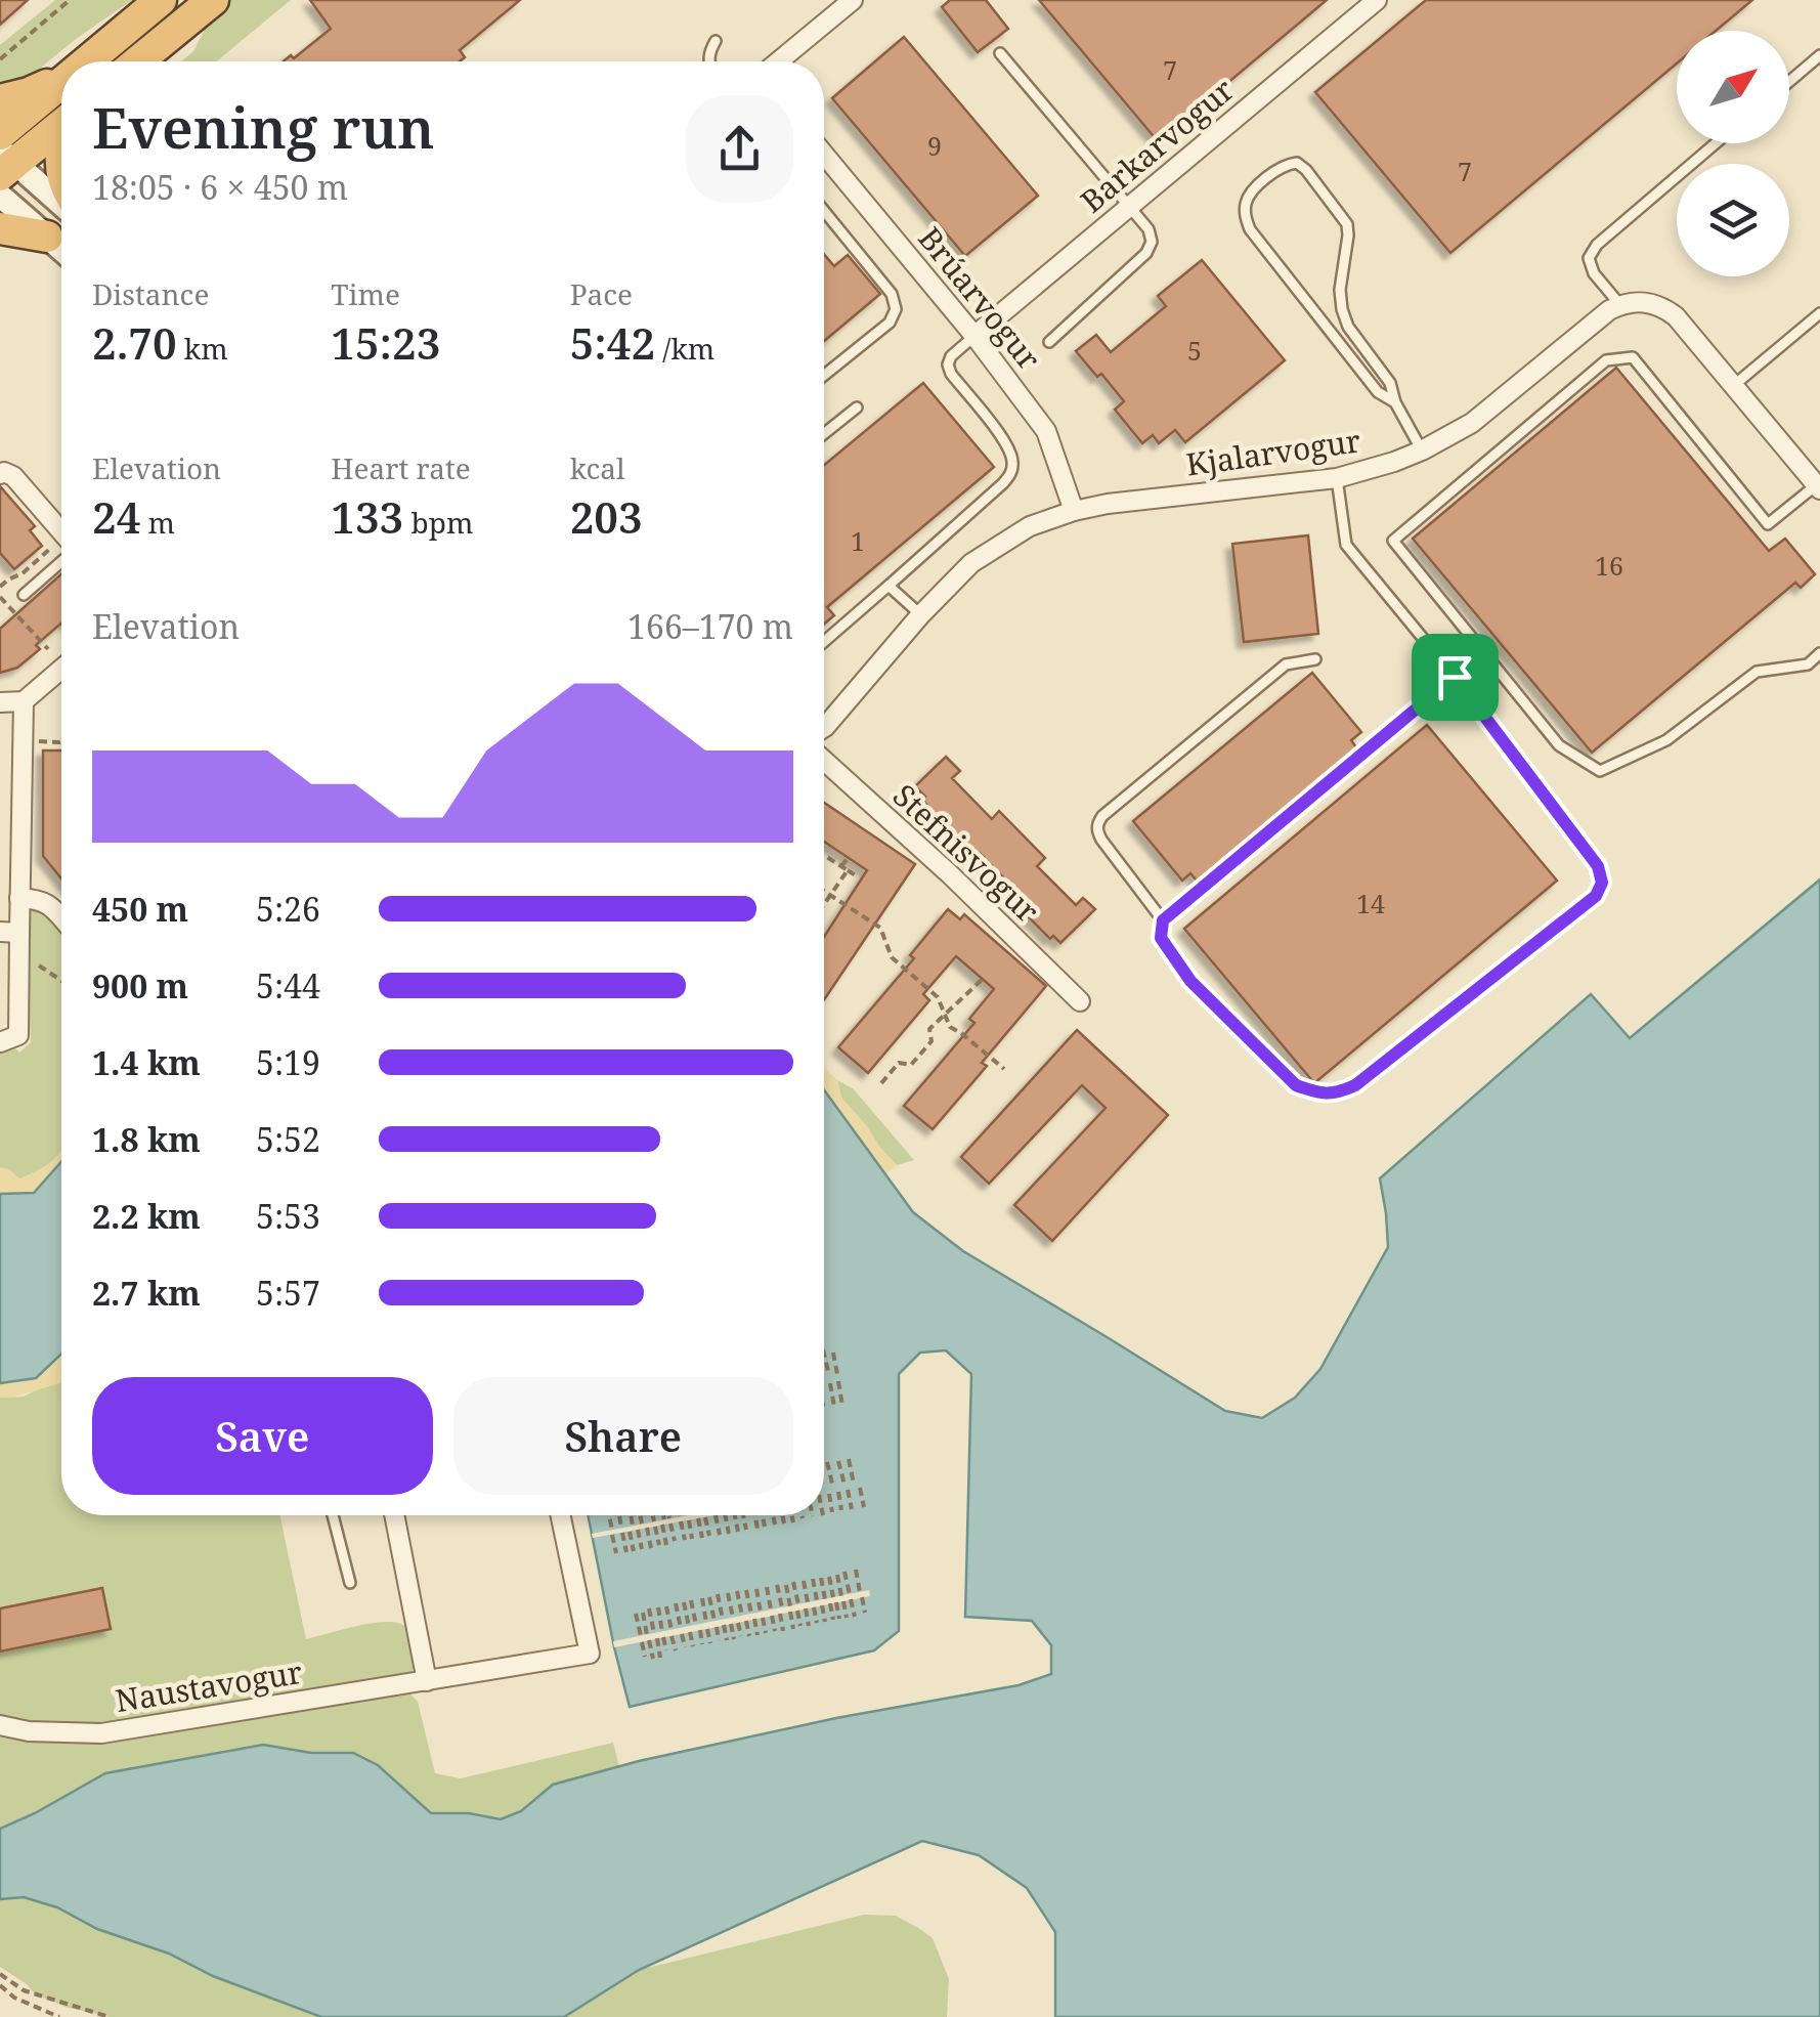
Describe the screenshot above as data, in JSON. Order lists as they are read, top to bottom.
{
  "streets": {
    "street": [
      "Barkarvogur",
      "Brúarvogur",
      "Kjalarvogur",
      "Stefnisvogur",
      "Naustavogur"
    ]
  },
  "crossings": [
    ["Barkarvogur", "Brúarvogur"],
    ["Brúarvogur", "Kjalarvogur"]
  ],
  "house_numbers": [
    "7",
    "9",
    "7",
    "5",
    "1",
    "16",
    "14"
  ],
  "north": "top right",
  "page": {
    "heading": ["Evening run", "18:05 · 6 × 450 m"],
    "stats": [
      ["Distance", "2.70 km"],
      ["Time", "15:23"],
      ["Pace", "5:42 /km"],
      ["Elevation", "24 m"],
      ["Heart rate", "133 bpm"],
      ["kcal", "203"]
    ],
    "chart": ["Elevation", "166–170 m"],
    "list": [
      {
        "name": "450 m",
        "note": "5:26"
      },
      {
        "name": "900 m",
        "note": "5:44"
      },
      {
        "name": "1.4 km",
        "note": "5:19"
      },
      {
        "name": "1.8 km",
        "note": "5:52"
      },
      {
        "name": "2.2 km",
        "note": "5:53"
      },
      {
        "name": "2.7 km",
        "note": "5:57"
      }
    ],
    "buttons": ["Save", "Share"]
  }
}
